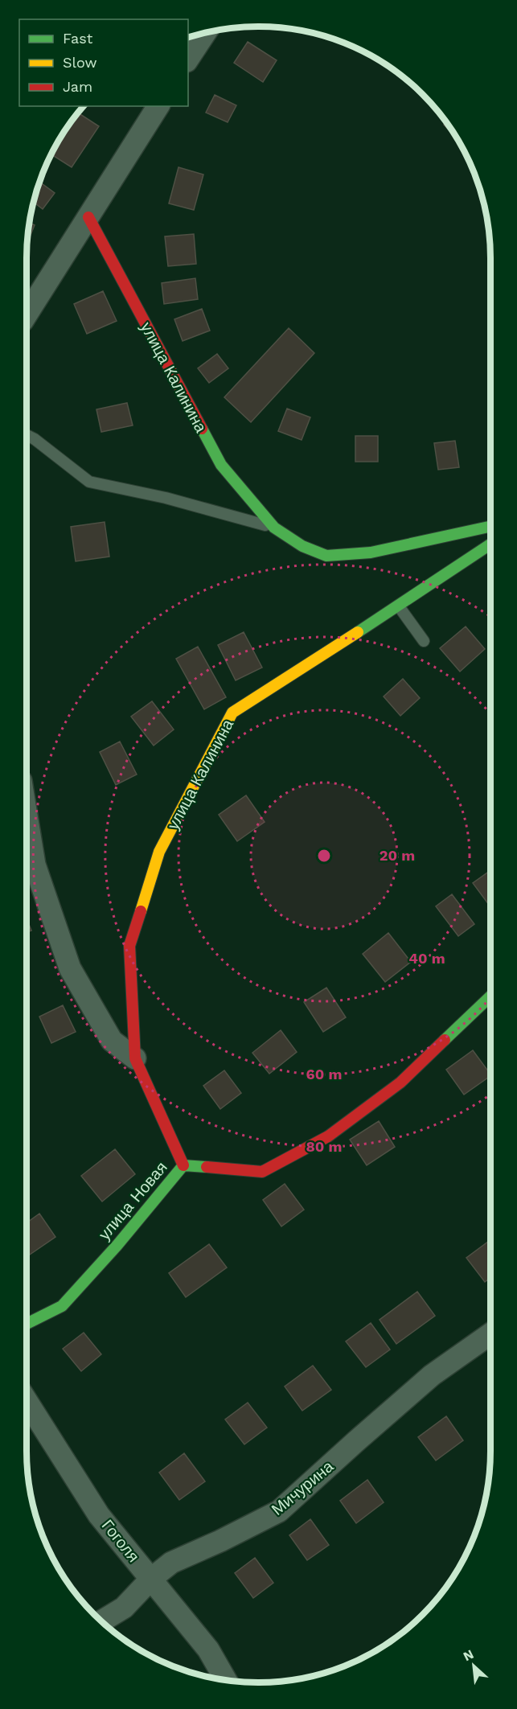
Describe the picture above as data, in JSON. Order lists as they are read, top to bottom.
{
  "streets": {
    "street": [
      "улица Калинина",
      "улица Новая",
      "Мичурина",
      "Гоголя"
    ]
  },
  "crossings": [
    ["улица Калинина", "улица Новая"],
    ["Мичурина", "Гоголя"]
  ],
  "legend": ["Fast", "Slow", "Jam"],
  "north": "top left",
  "rings": [
    "20 m",
    "40 m",
    "60 m",
    "80 m"
  ]
}
